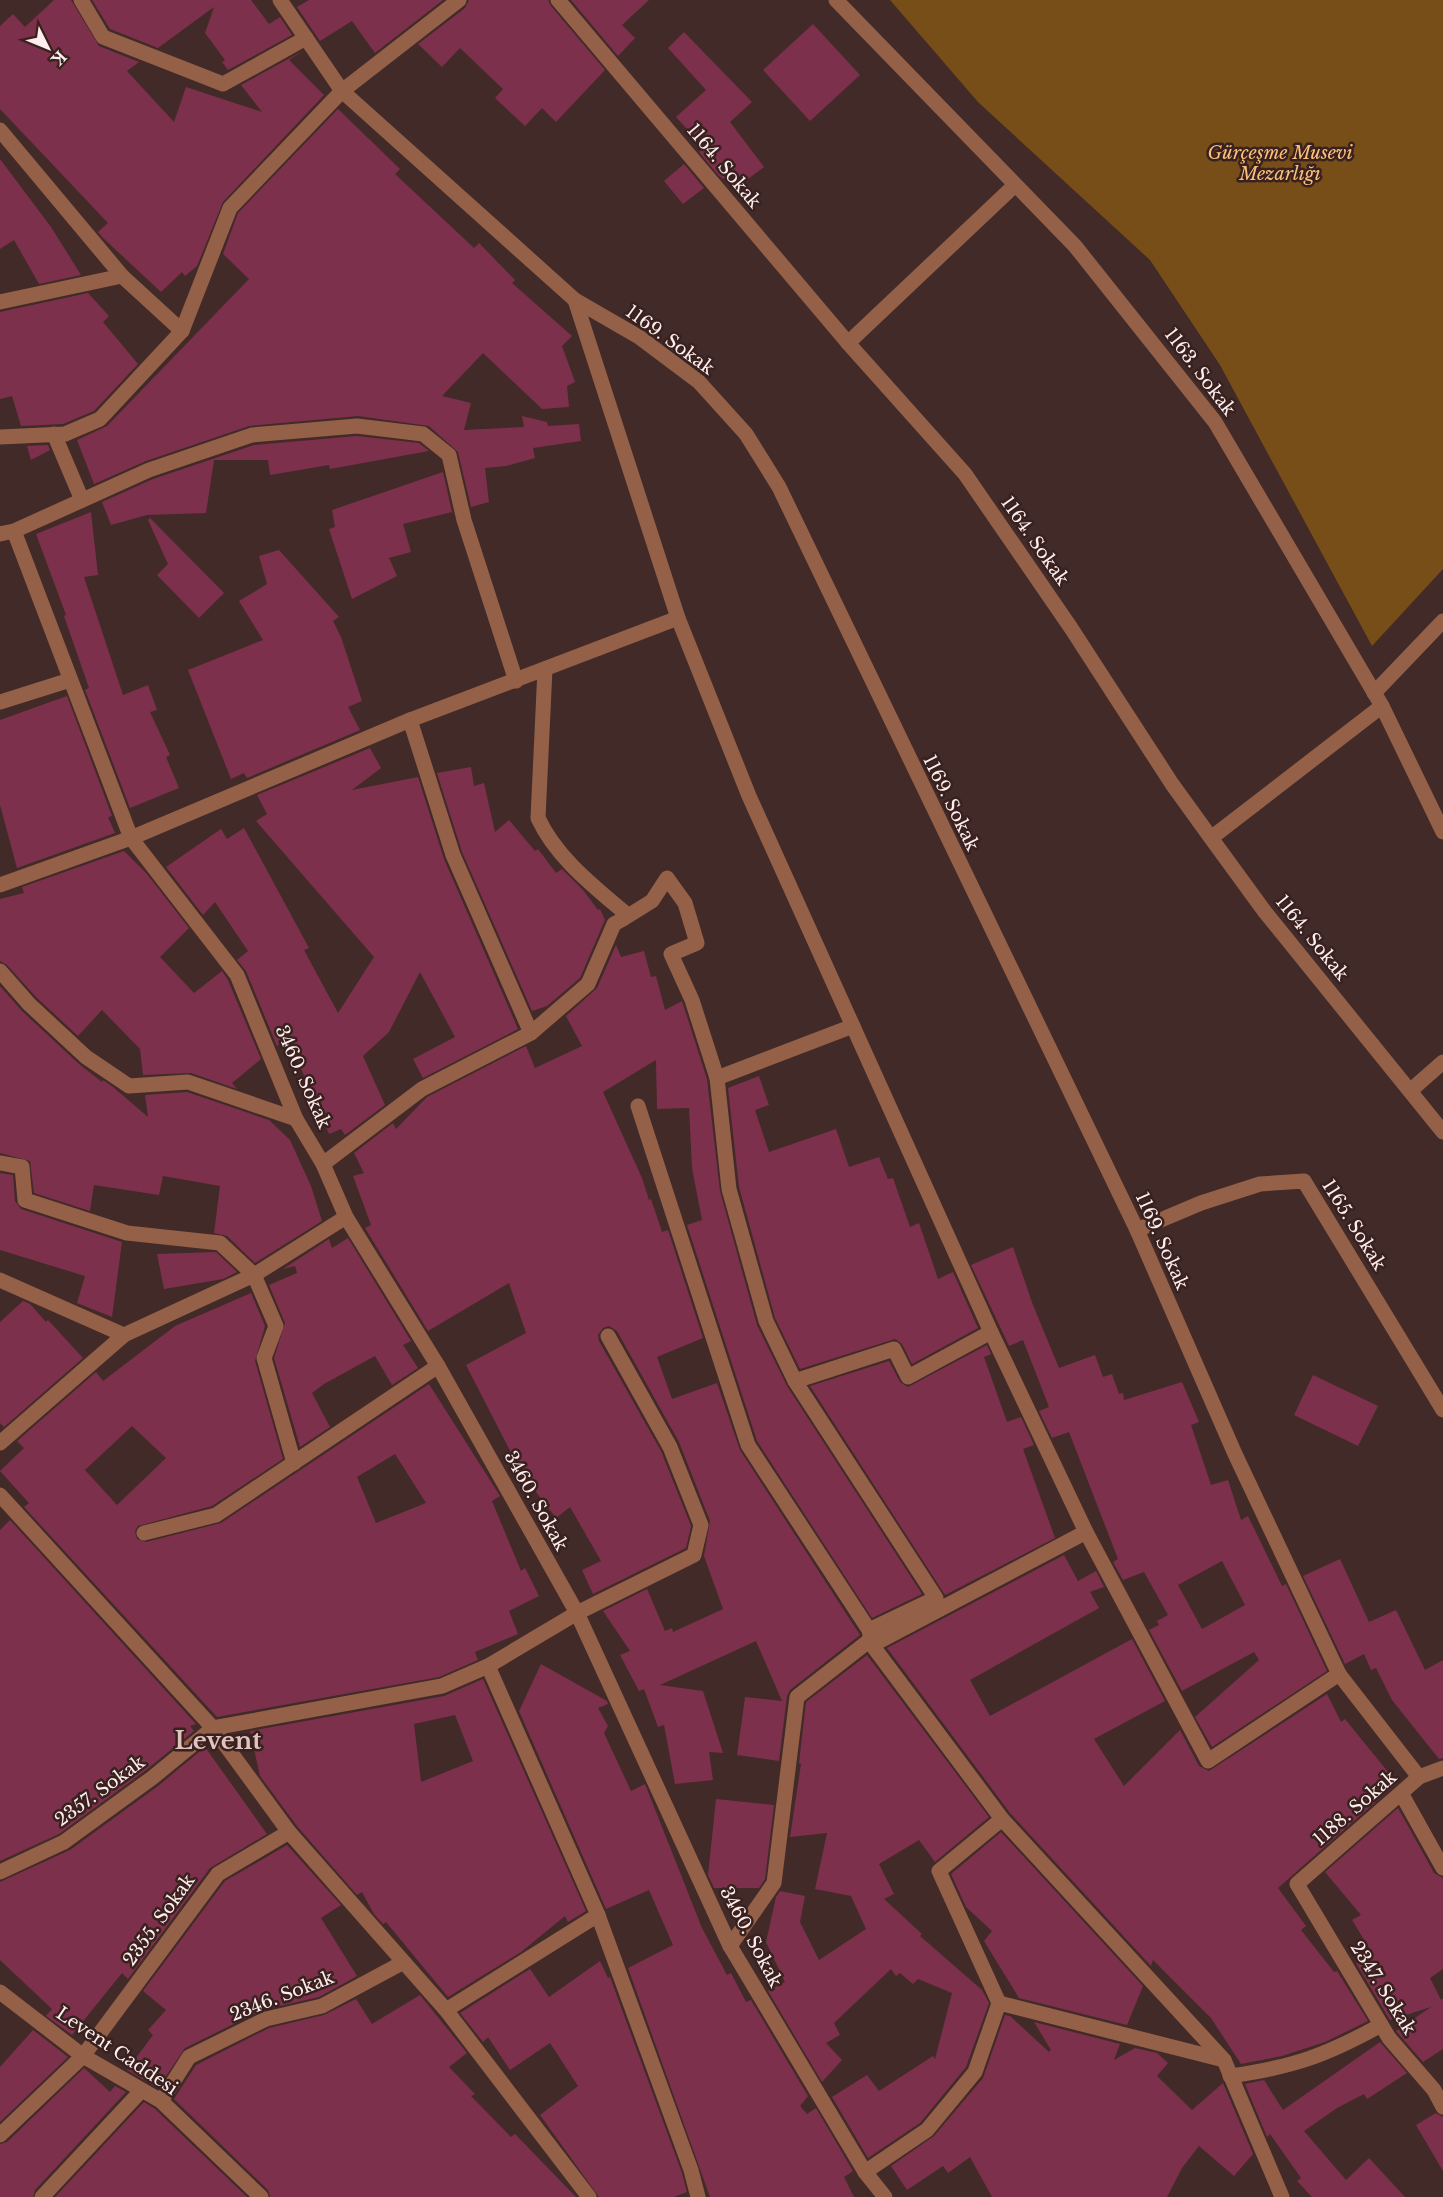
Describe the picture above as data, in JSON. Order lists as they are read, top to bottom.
{
  "streets": {
    "street": [
      "1164. Sokak",
      "1169. Sokak",
      "1163. Sokak",
      "3460. Sokak",
      "1165. Sokak",
      "2357. Sokak",
      "1188. Sokak",
      "2355. Sokak",
      "2347. Sokak",
      "2346. Sokak",
      "Levent Caddesi"
    ]
  },
  "crossings": [
    ["1169. Sokak", "1165. Sokak"],
    ["1169. Sokak", "1188. Sokak"],
    ["1188. Sokak", "2347. Sokak"],
    ["2355. Sokak", "Levent Caddesi"],
    ["2346. Sokak", "Levent Caddesi"]
  ],
  "districts": ["Levent"],
  "parks": ["Gürçeşme Musevi Mezarlığı"],
  "north": "bottom right"
}
